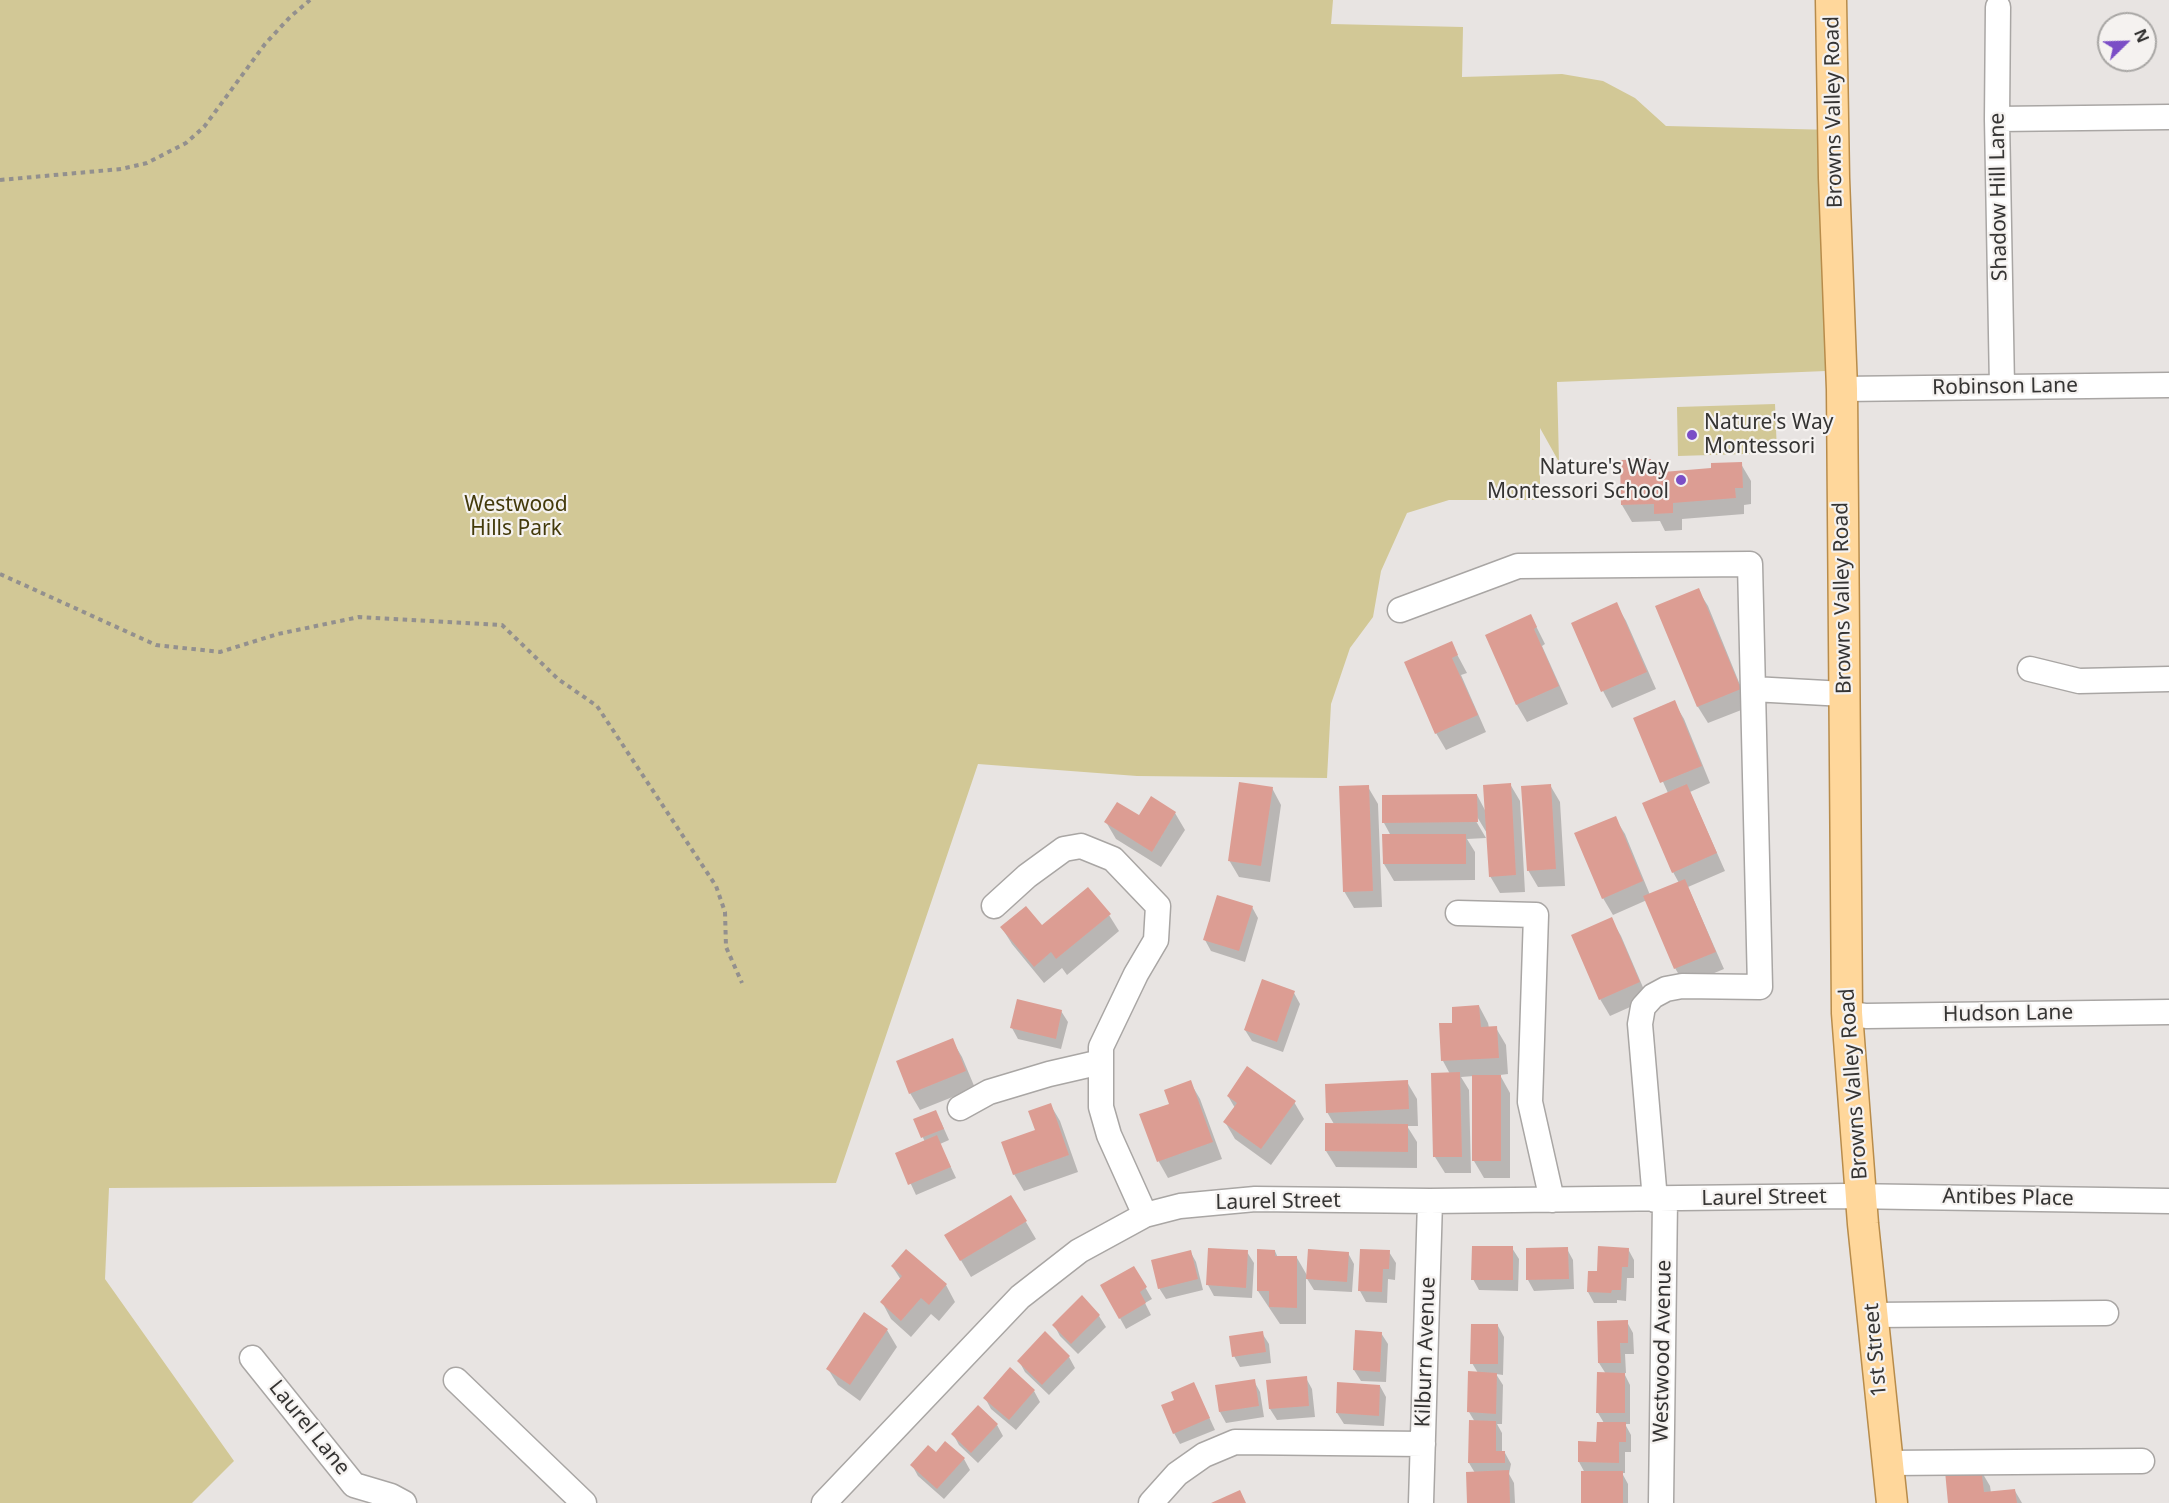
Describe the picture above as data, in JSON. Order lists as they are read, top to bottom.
{
  "streets": {
    "main road": ["Browns Valley Road", "1st Street"],
    "street": [
      "Shadow Hill Lane",
      "Robinson Lane",
      "Hudson Lane",
      "Laurel Street",
      "Antibes Place",
      "Westwood Avenue",
      "Kilburn Avenue",
      "Laurel Lane"
    ]
  },
  "crossings": [
    ["Browns Valley Road", "Robinson Lane"],
    ["Browns Valley Road", "Hudson Lane"],
    ["Browns Valley Road", "Laurel Street"],
    ["Browns Valley Road", "Antibes Place"],
    ["Browns Valley Road", "1st Street"],
    ["Shadow Hill Lane", "Robinson Lane"],
    ["Laurel Street", "Antibes Place"],
    ["Laurel Street", "1st Street"],
    ["Laurel Street", "Westwood Avenue"],
    ["Laurel Street", "Kilburn Avenue"],
    ["Antibes Place", "1st Street"]
  ],
  "parks": ["Westwood Hills Park"],
  "places": ["Nature's Way Montessori", "Nature's Way Montessori School"],
  "north": "top right"
}
